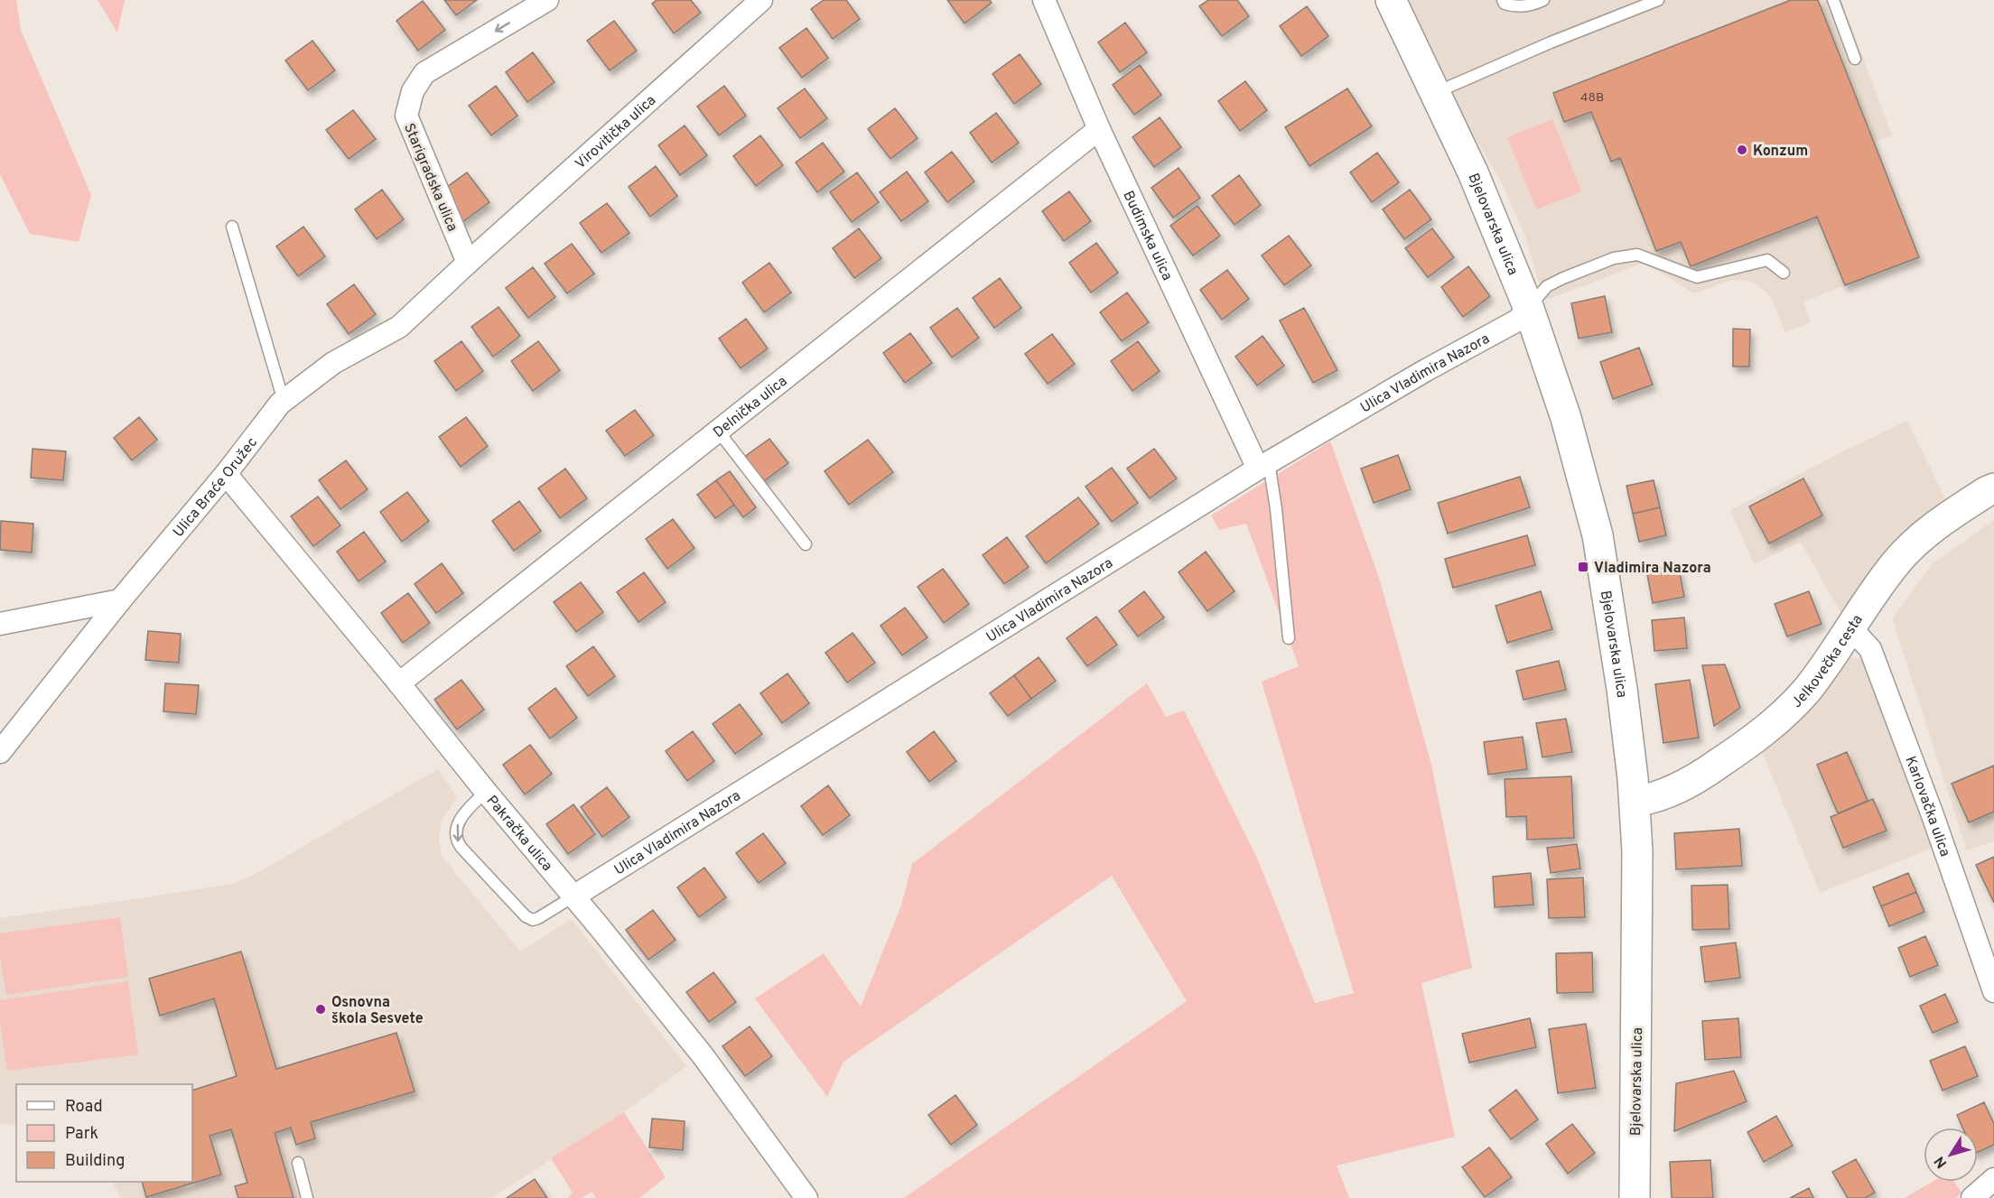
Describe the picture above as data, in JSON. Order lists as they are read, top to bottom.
{
  "streets": {
    "main road": ["Bjelovarska ulica", "Jelkovečka cesta"],
    "street": [
      "Virovitička ulica",
      "Starigradska ulica",
      "Budimska ulica",
      "Ulica Vladimira Nazora",
      "Delnička ulica",
      "Ulica Braće Oružec",
      "Karlovačka ulica",
      "Pakračka ulica"
    ]
  },
  "crossings": [
    ["Virovitička ulica", "Starigradska ulica"],
    ["Virovitička ulica", "Ulica Braće Oružec"],
    ["Starigradska ulica", "Ulica Braće Oružec"],
    ["Bjelovarska ulica", "Ulica Vladimira Nazora"],
    ["Bjelovarska ulica", "Jelkovečka cesta"],
    ["Budimska ulica", "Ulica Vladimira Nazora"],
    ["Budimska ulica", "Delnička ulica"],
    ["Ulica Vladimira Nazora", "Pakračka ulica"],
    ["Delnička ulica", "Pakračka ulica"],
    ["Ulica Braće Oružec", "Pakračka ulica"],
    ["Jelkovečka cesta", "Karlovačka ulica"]
  ],
  "places": {
    "other": ["Konzum", "Osnovna škola Sesvete"],
    "transit": ["Vladimira Nazora"]
  },
  "house_numbers": ["48B"],
  "legend": ["Road", "Park", "Building"],
  "north": "bottom left"
}
